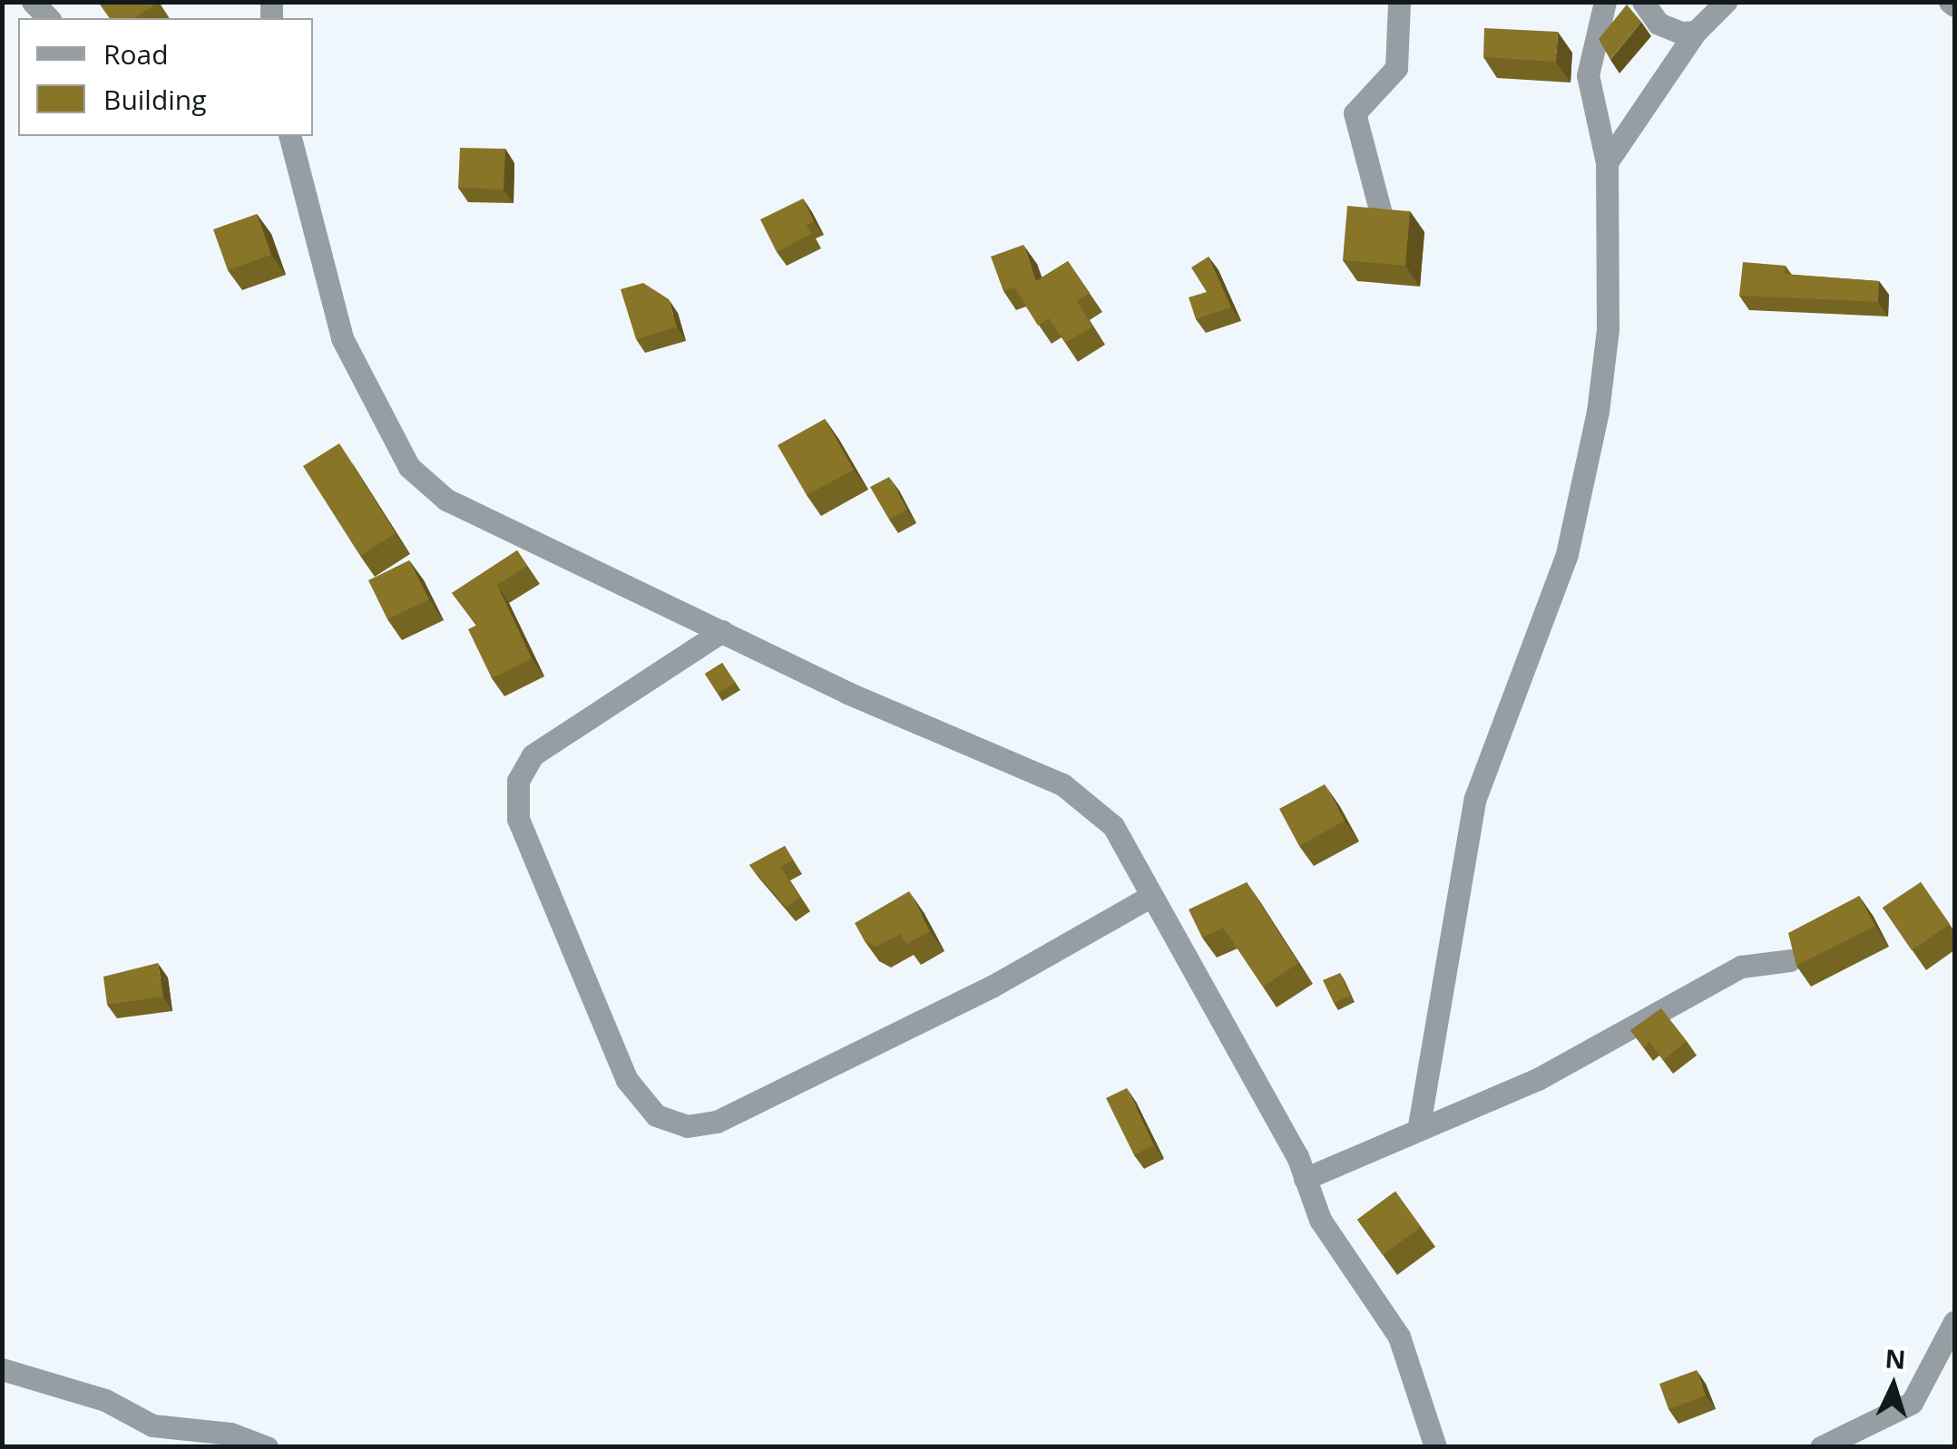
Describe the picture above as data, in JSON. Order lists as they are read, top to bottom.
{
  "legend": ["Road", "Building"],
  "north": "top"
}
